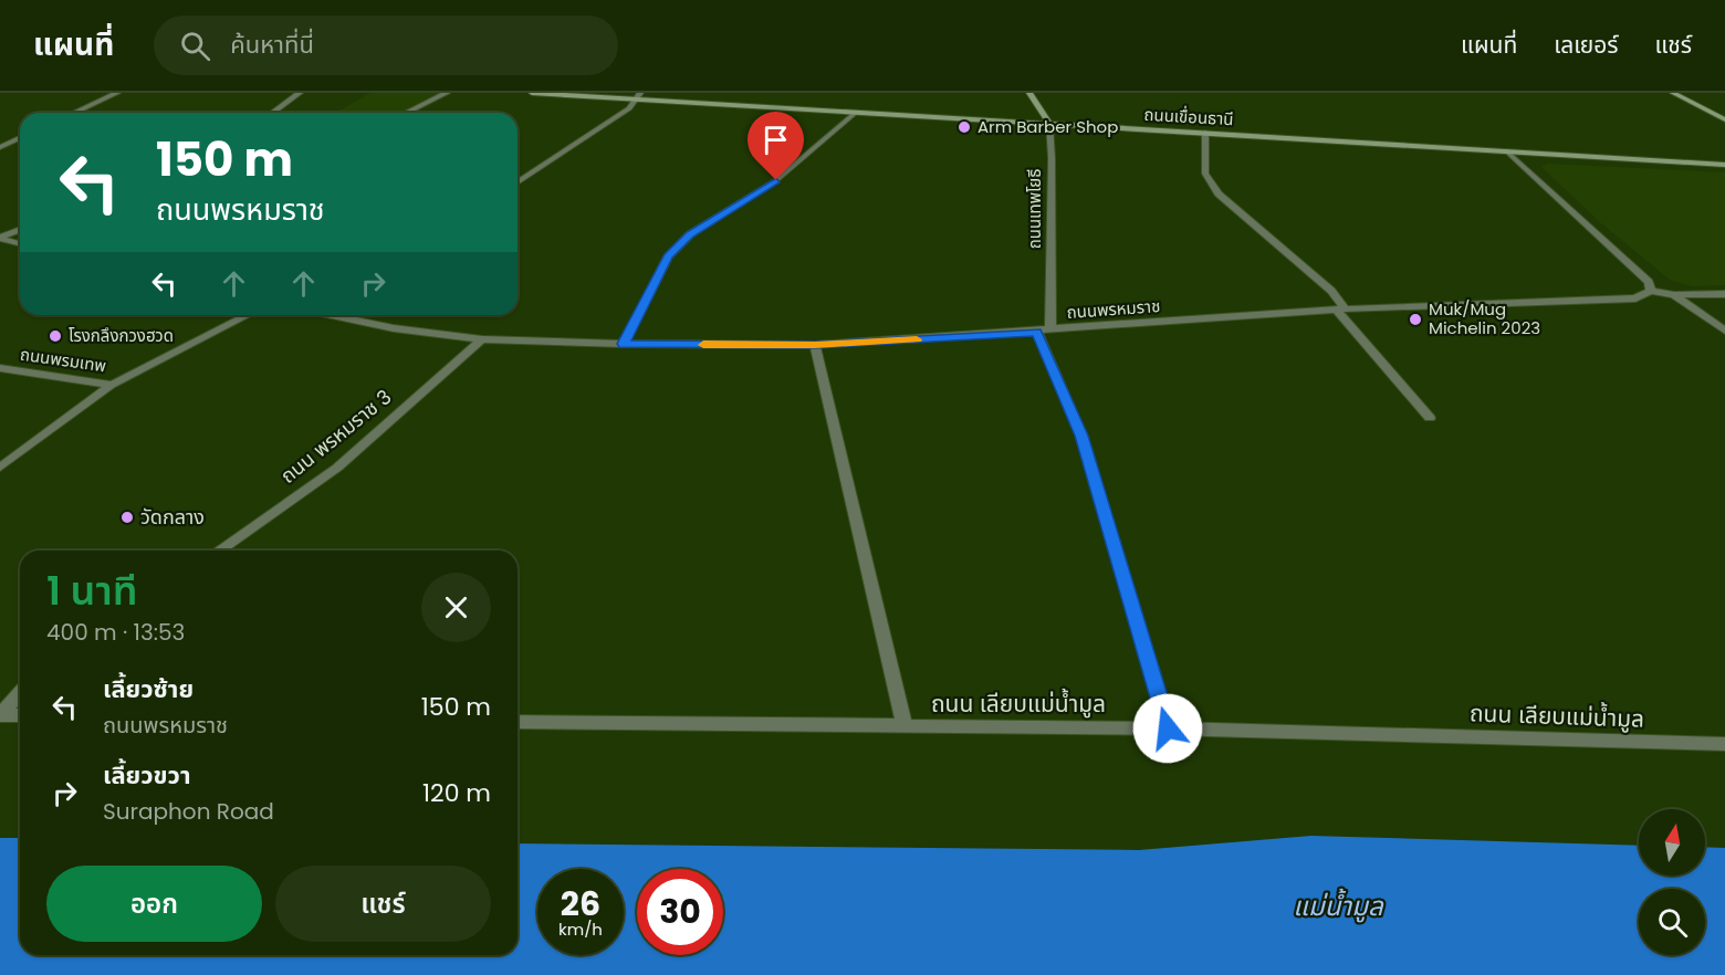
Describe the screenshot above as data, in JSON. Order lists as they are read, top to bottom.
{
  "streets": {
    "street": [
      "ถนนเขื่อนธานี",
      "ถนนเทพโยธี",
      "ถนนพรหมราช",
      "ถนนพรมเทพ",
      "ถนน พรหมราช 3",
      "ถนน เลียบแม่น้ำมูล"
    ]
  },
  "crossings": [
    ["ถนนเขื่อนธานี", "ถนนเทพโยธี"],
    ["ถนนเทพโยธี", "ถนนพรหมราช"],
    ["ถนนเทพโยธี", "ถนน เลียบแม่น้ำมูล"],
    ["ถนนพรหมราช", "ถนน พรหมราช 3"]
  ],
  "water": ["แม่น้ำมูล"],
  "places": [
    "Arm Barber Shop",
    "Muk/Mug Michelin 2023",
    "โรงกลึงกวงฮวด",
    "วัดกลาง"
  ],
  "north": "top",
  "page": {
    "header": "แผนที่",
    "search": "ค้นหาที่นี่",
    "nav": ["แผนที่", "เลเยอร์", "แชร์"],
    "turn": ["150 m", "ถนนพรหมราช"],
    "heading": ["1 นาที", "400 m · 13:53"],
    "list": [
      {
        "name": "เลี้ยวซ้าย",
        "note": "ถนนพรหมราช",
        "value": "150 m"
      },
      {
        "name": "เลี้ยวขวา",
        "note": "Suraphon Road",
        "value": "120 m"
      }
    ],
    "buttons": ["ออก", "แชร์"],
    "speed": "26 km/h",
    "limit": "30"
  }
}
